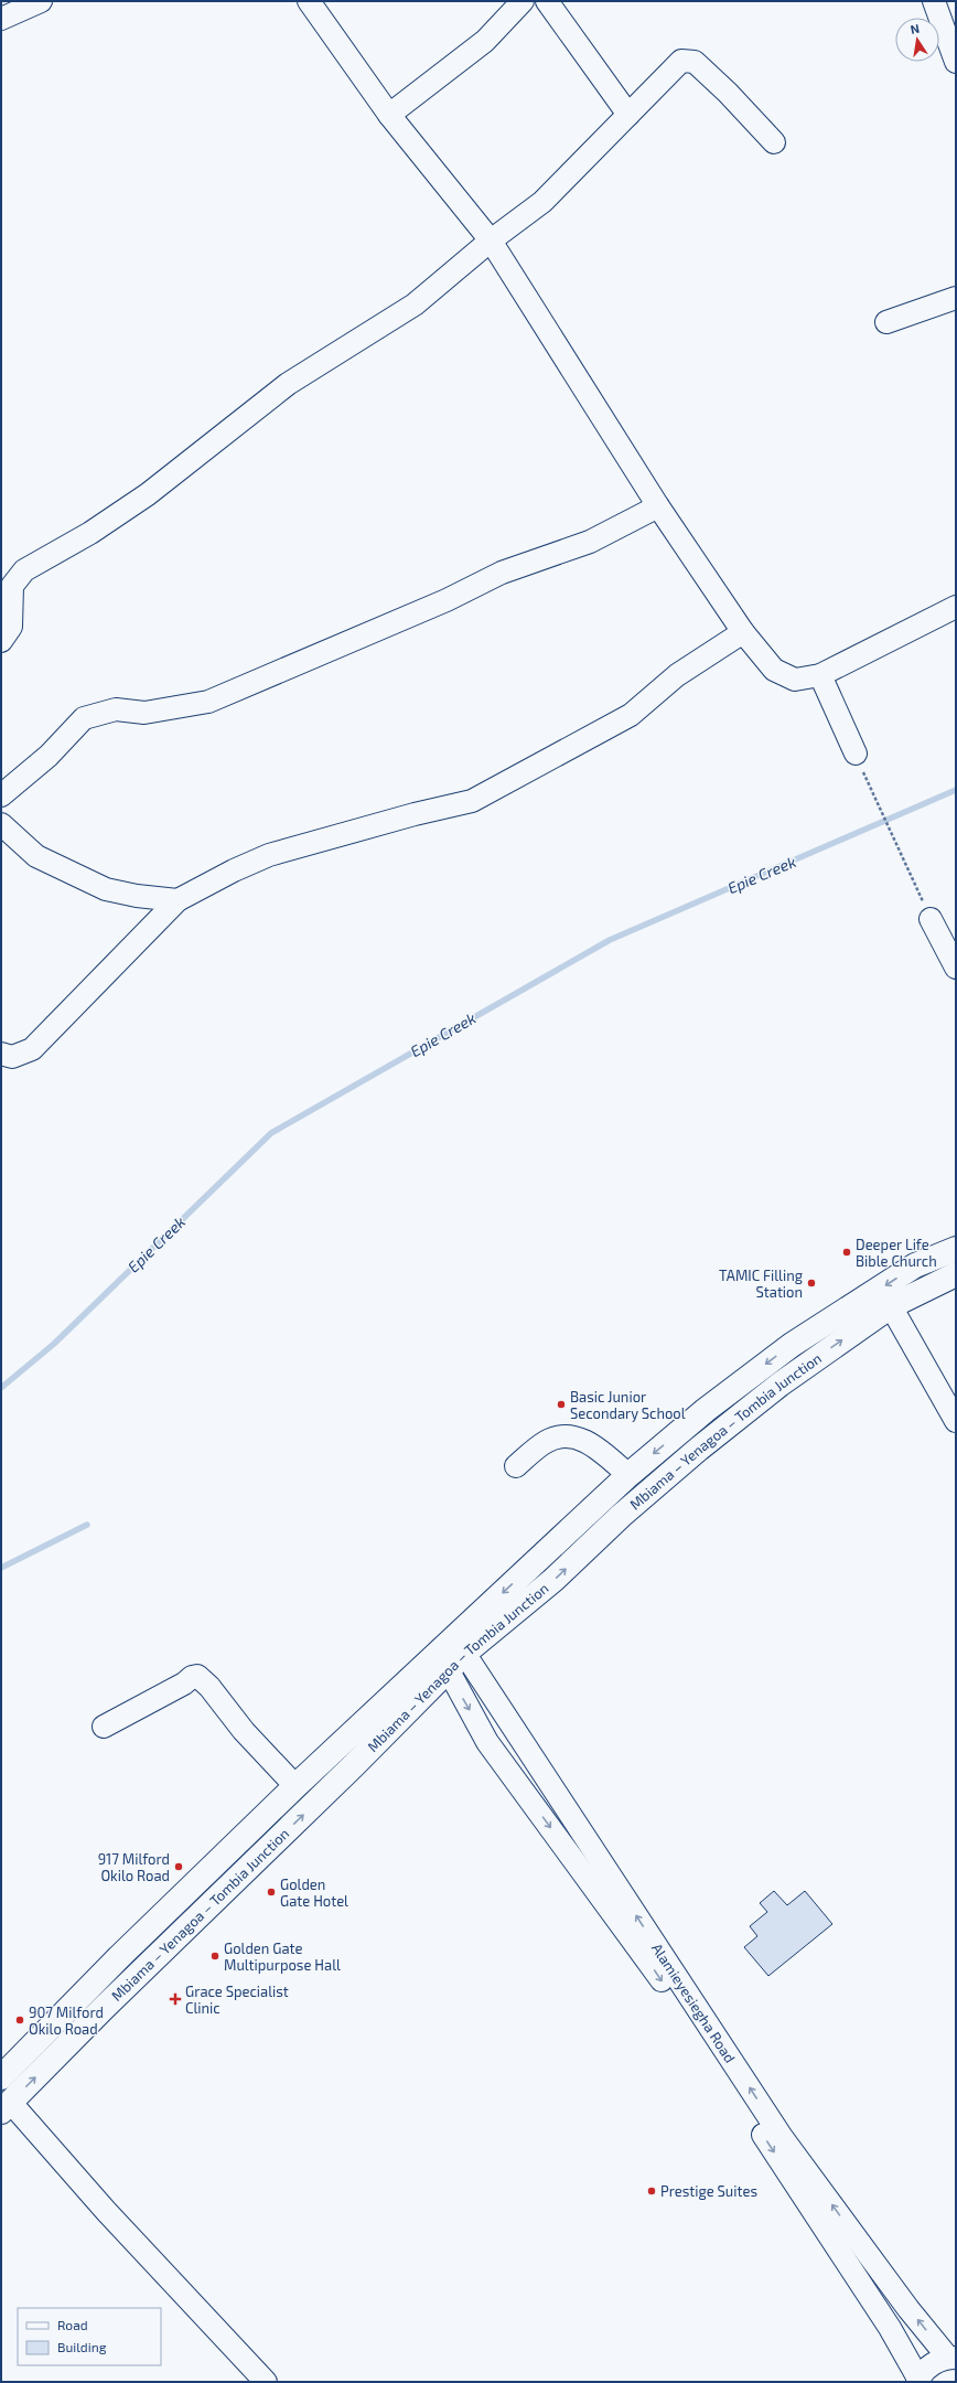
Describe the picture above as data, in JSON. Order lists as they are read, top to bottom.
{
  "streets": {
    "main road": ["Mbiama – Yenagoa – Tombia Junction"],
    "street": ["Alamieyesiegha Road"]
  },
  "crossings": [
    ["Mbiama – Yenagoa – Tombia Junction", "Alamieyesiegha Road"]
  ],
  "water": ["Epie Creek"],
  "places": {
    "other": [
      "Deeper Life Bible Church",
      "TAMIC Filling Station",
      "Basic Junior Secondary School",
      "917 Milford Okilo Road",
      "Golden Gate Hotel",
      "Golden Gate Multipurpose Hall",
      "907 Milford Okilo Road",
      "Prestige Suites"
    ],
    "health": ["Grace Specialist Clinic"]
  },
  "legend": ["Road", "Building"],
  "north": "top"
}
